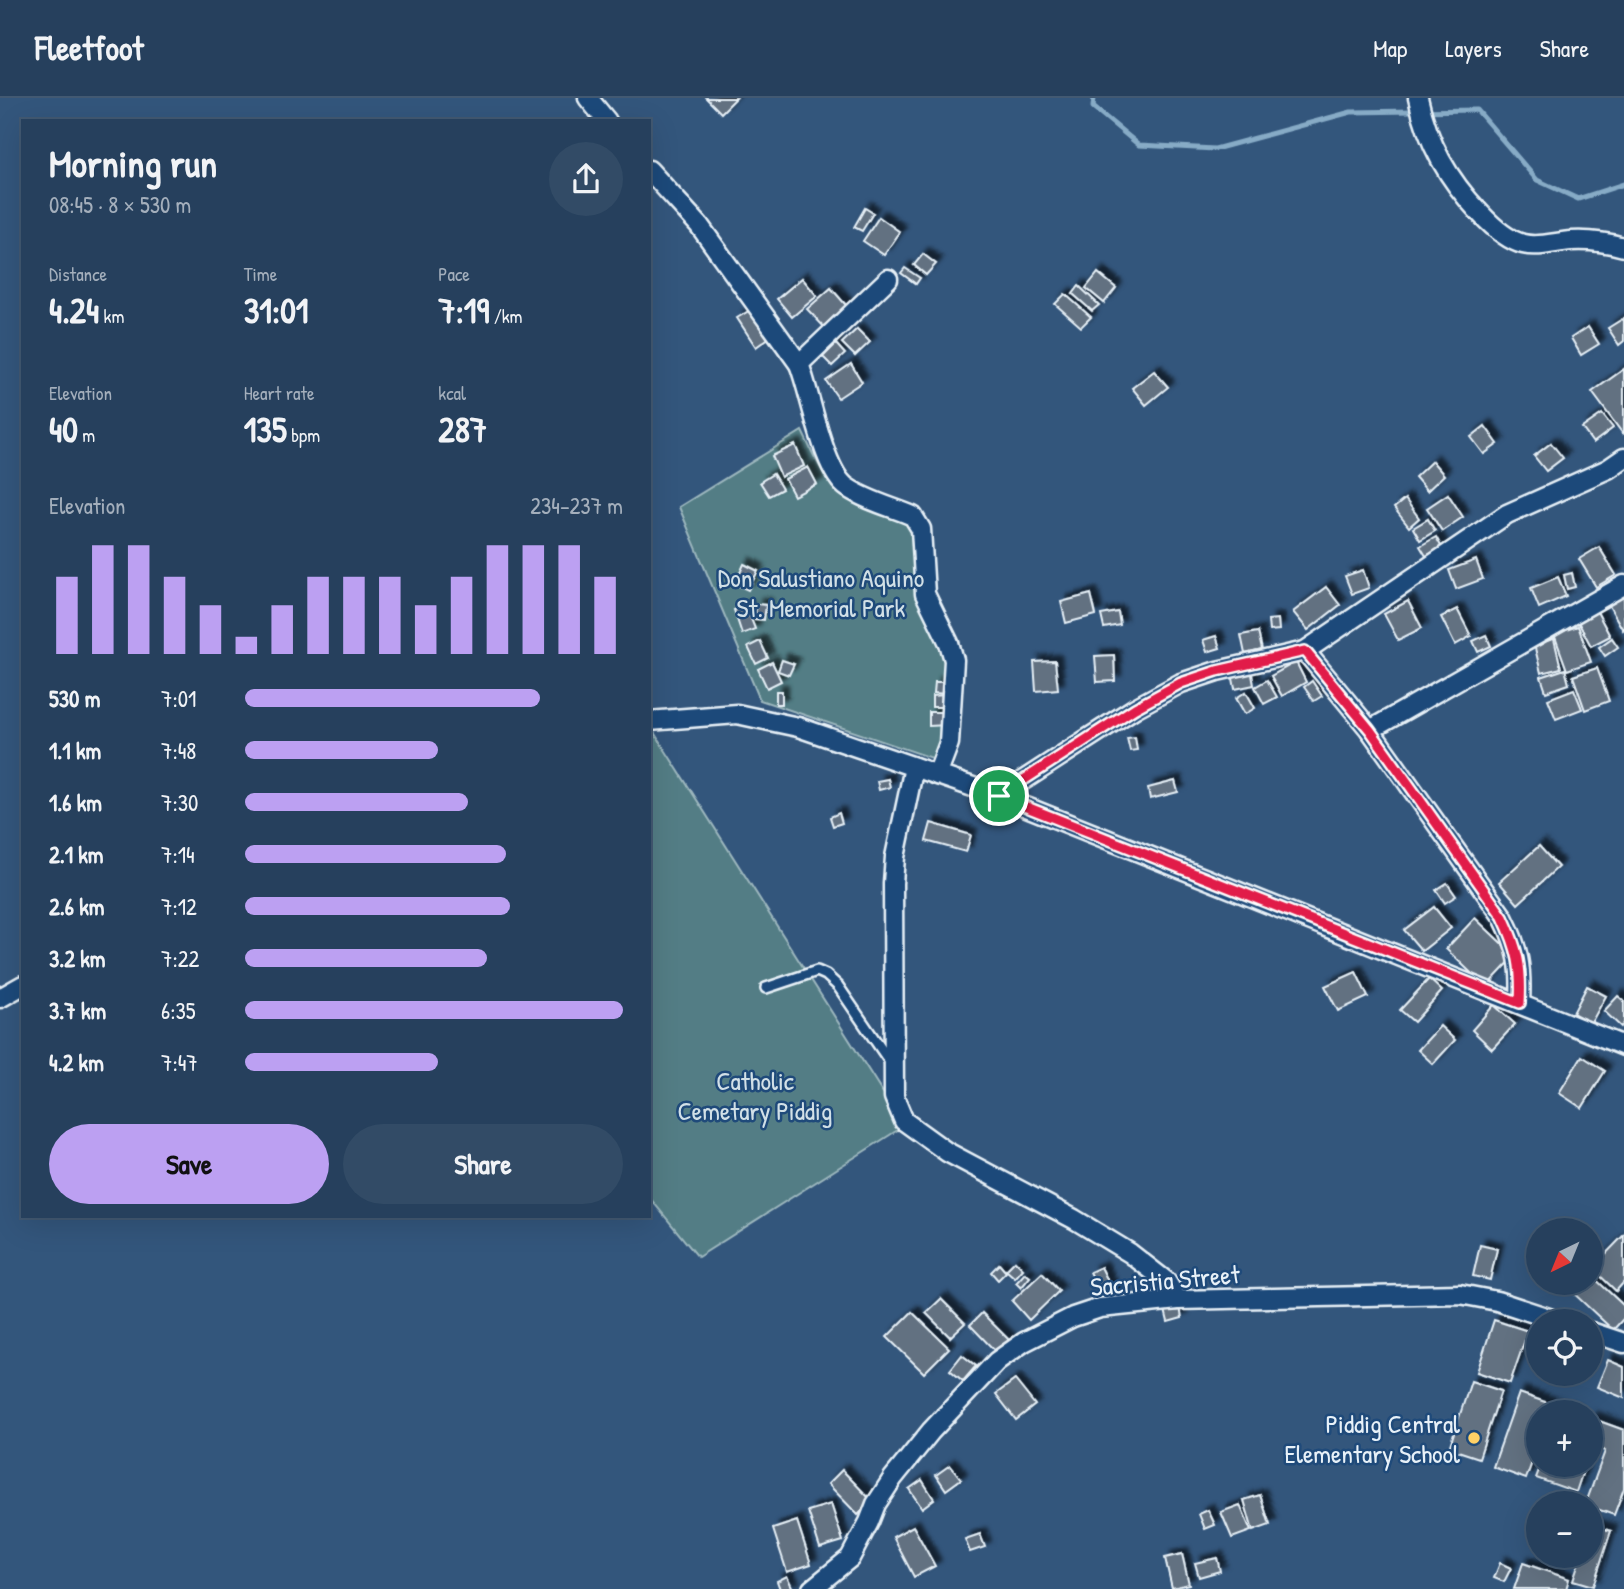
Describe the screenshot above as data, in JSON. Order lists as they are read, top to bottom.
{
  "streets": {
    "street": ["Sacristia Street"]
  },
  "parks": ["Don Salustiano Aquino St. Memorial Park", "Catholic Cemetary Piddig"],
  "places": ["Piddig Central Elementary School"],
  "north": "bottom left",
  "page": {
    "header": "Fleetfoot",
    "nav": ["Map", "Layers", "Share"],
    "heading": ["Morning run", "08:45 · 8 × 530 m"],
    "stats": [
      ["Distance", "4.24 km"],
      ["Time", "31:01"],
      ["Pace", "7:19 /km"],
      ["Elevation", "40 m"],
      ["Heart rate", "135 bpm"],
      ["kcal", "287"]
    ],
    "chart": ["Elevation", "234–237 m"],
    "list": [
      {
        "name": "530 m",
        "note": "7:01"
      },
      {
        "name": "1.1 km",
        "note": "7:48"
      },
      {
        "name": "1.6 km",
        "note": "7:30"
      },
      {
        "name": "2.1 km",
        "note": "7:14"
      },
      {
        "name": "2.6 km",
        "note": "7:12"
      },
      {
        "name": "3.2 km",
        "note": "7:22"
      },
      {
        "name": "3.7 km",
        "note": "6:35"
      },
      {
        "name": "4.2 km",
        "note": "7:47"
      }
    ],
    "buttons": ["Save", "Share"],
    "map_buttons": ["+", "−"]
  }
}
